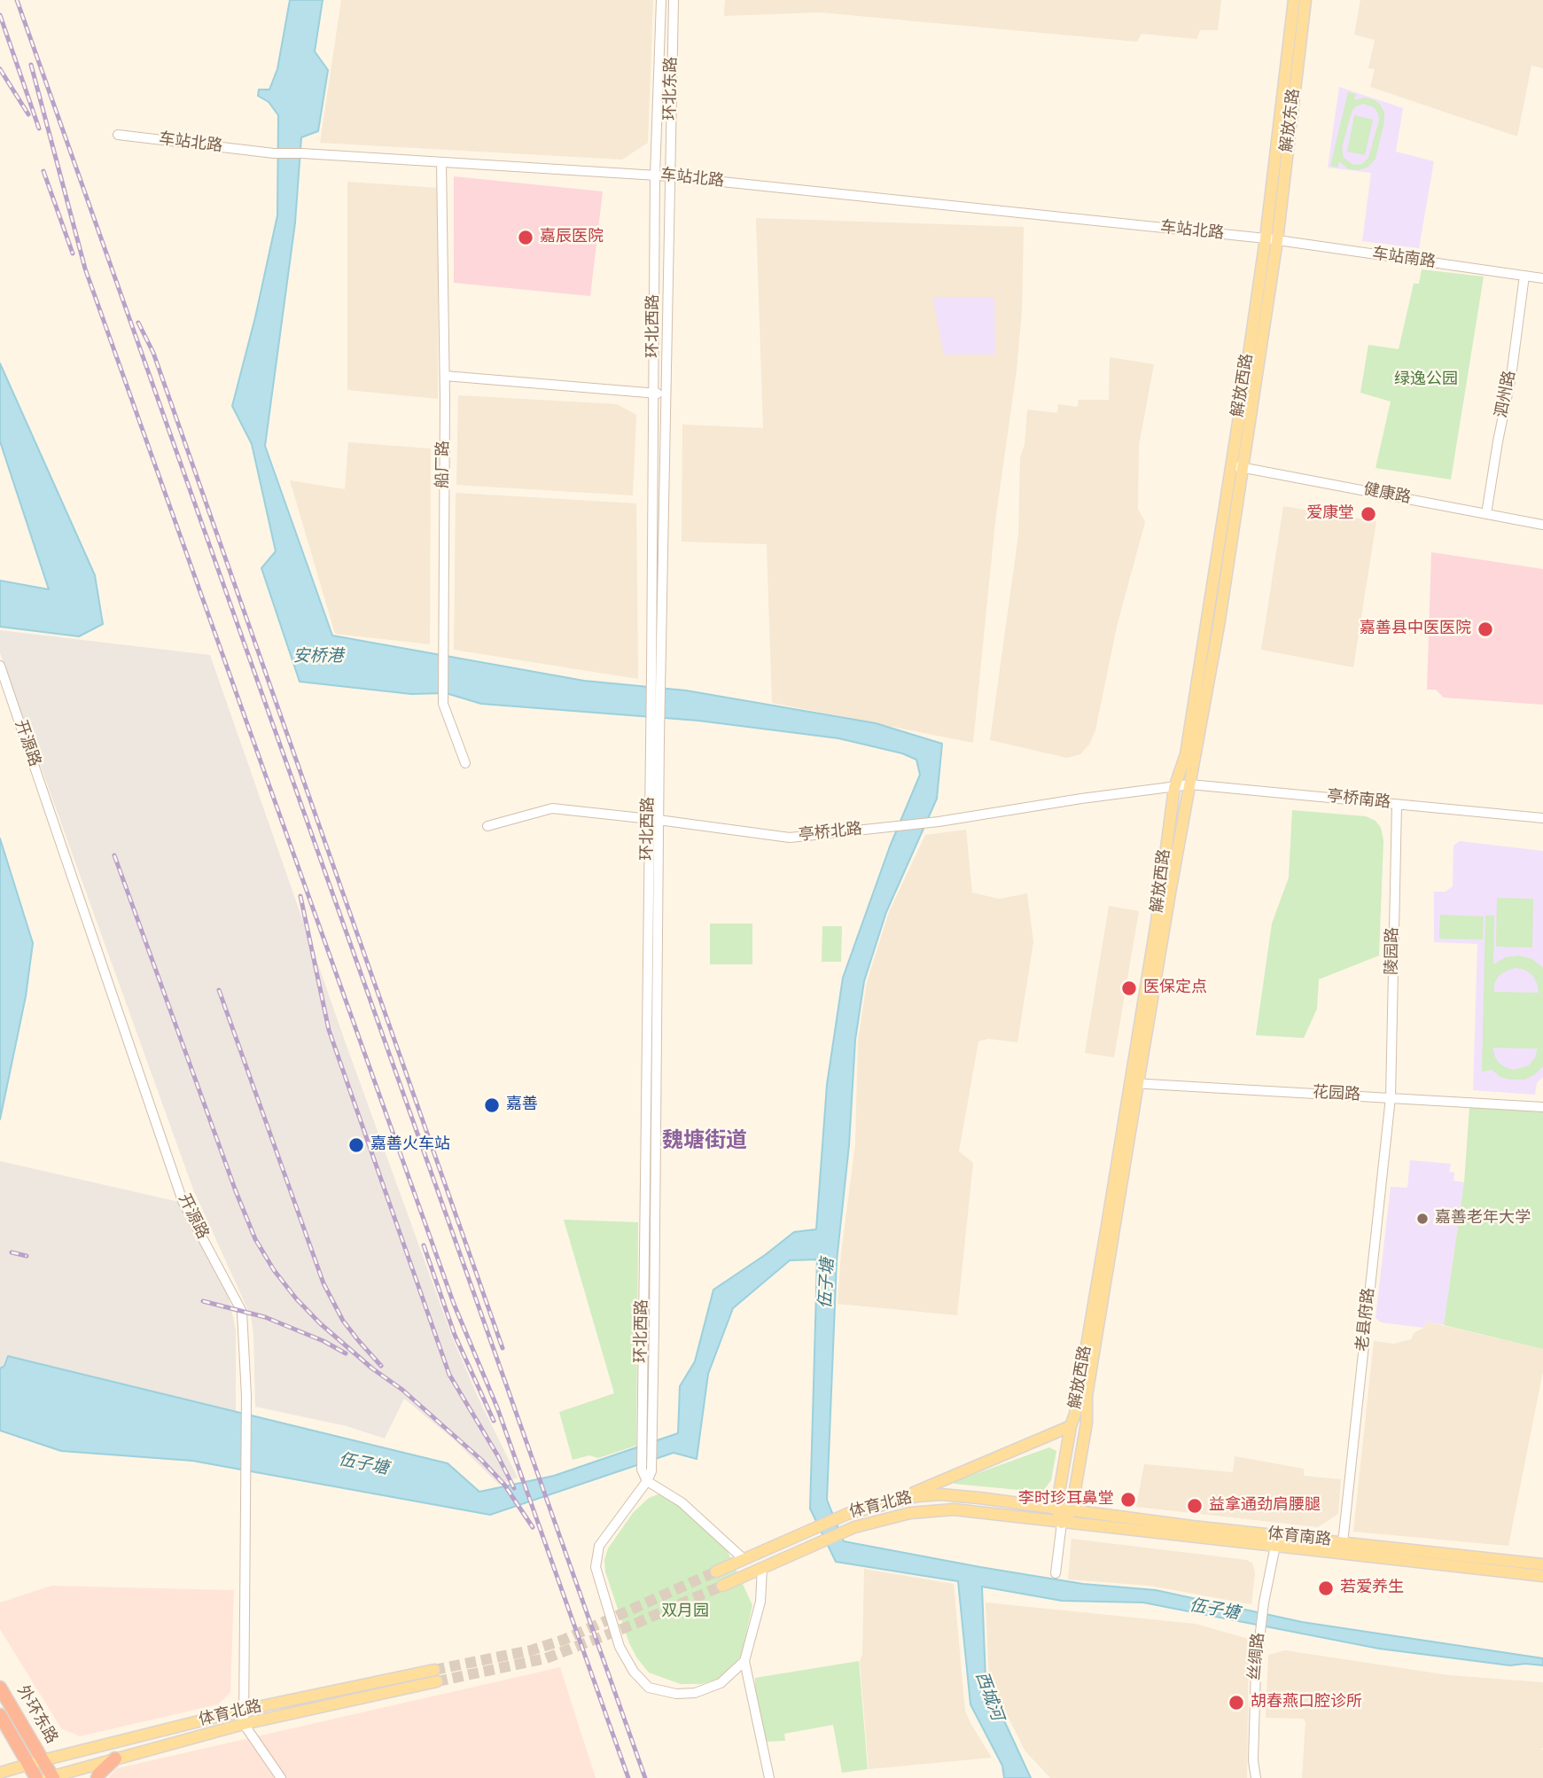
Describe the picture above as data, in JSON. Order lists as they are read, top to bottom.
{
  "streets": {
    "highway": ["外环东路"],
    "main road": [
      "解放东路",
      "解放西路",
      "体育北路",
      "体育南路"
    ],
    "street": [
      "环北东路",
      "车站北路",
      "车站南路",
      "环北西路",
      "泗州路",
      "船厂路",
      "健康路",
      "开源路",
      "亭桥南路",
      "亭桥北路",
      "陵园路",
      "花园路",
      "老县府路",
      "丝绸路"
    ]
  },
  "crossings": [
    ["环北东路", "车站北路"],
    ["环北东路", "环北西路"],
    ["解放东路", "车站北路"],
    ["解放东路", "车站南路"],
    ["解放东路", "解放西路"],
    ["车站北路", "车站南路"],
    ["车站北路", "环北西路"],
    ["车站北路", "解放西路"],
    ["车站北路", "船厂路"],
    ["车站南路", "解放西路"],
    ["车站南路", "泗州路"],
    ["环北西路", "亭桥北路"],
    ["解放西路", "健康路"],
    ["解放西路", "亭桥南路"],
    ["解放西路", "亭桥北路"],
    ["解放西路", "花园路"],
    ["解放西路", "体育北路"],
    ["解放西路", "体育南路"],
    ["泗州路", "健康路"],
    ["开源路", "体育北路"],
    ["亭桥南路", "亭桥北路"],
    ["亭桥南路", "陵园路"],
    ["陵园路", "花园路"],
    ["陵园路", "老县府路"],
    ["花园路", "老县府路"],
    ["老县府路", "体育南路"],
    ["体育北路", "体育南路"],
    ["体育北路", "外环东路"],
    ["体育南路", "丝绸路"]
  ],
  "districts": ["魏塘街道"],
  "water": ["安桥港", "伍子塘", "西城河"],
  "parks": ["绿逸公园", "双月园"],
  "places": [
    "嘉辰医院",
    "爱康堂",
    "嘉善县中医医院",
    "医保定点",
    "嘉善",
    "嘉善火车站",
    "嘉善老年大学",
    "李时珍耳鼻堂",
    "益拿通劲肩腰腿",
    "若爱养生",
    "胡春燕口腔诊所"
  ]
}
